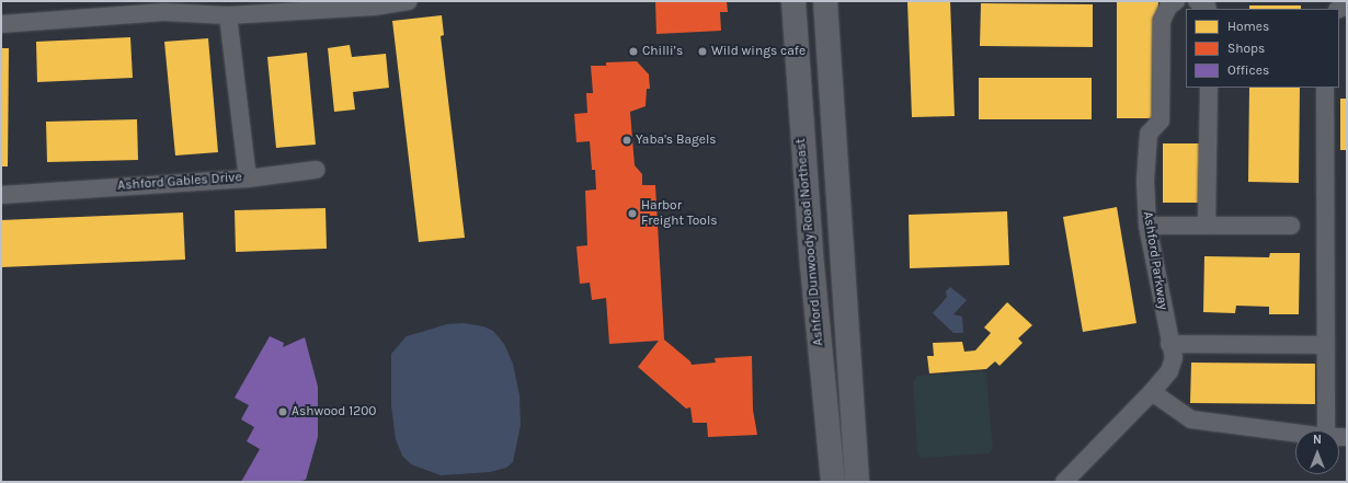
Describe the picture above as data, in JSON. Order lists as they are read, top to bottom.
{
  "streets": {
    "main road": ["Ashford Dunwoody Road Northeast"],
    "street": ["Ashford Gables Drive", "Ashford Parkway"]
  },
  "places": [
    "Chilli’s",
    "Wild wings cafe",
    "Yaba's Bagels",
    "Harbor Freight Tools",
    "Ashwood 1200"
  ],
  "legend": ["Homes", "Shops", "Offices"],
  "north": "top"
}
